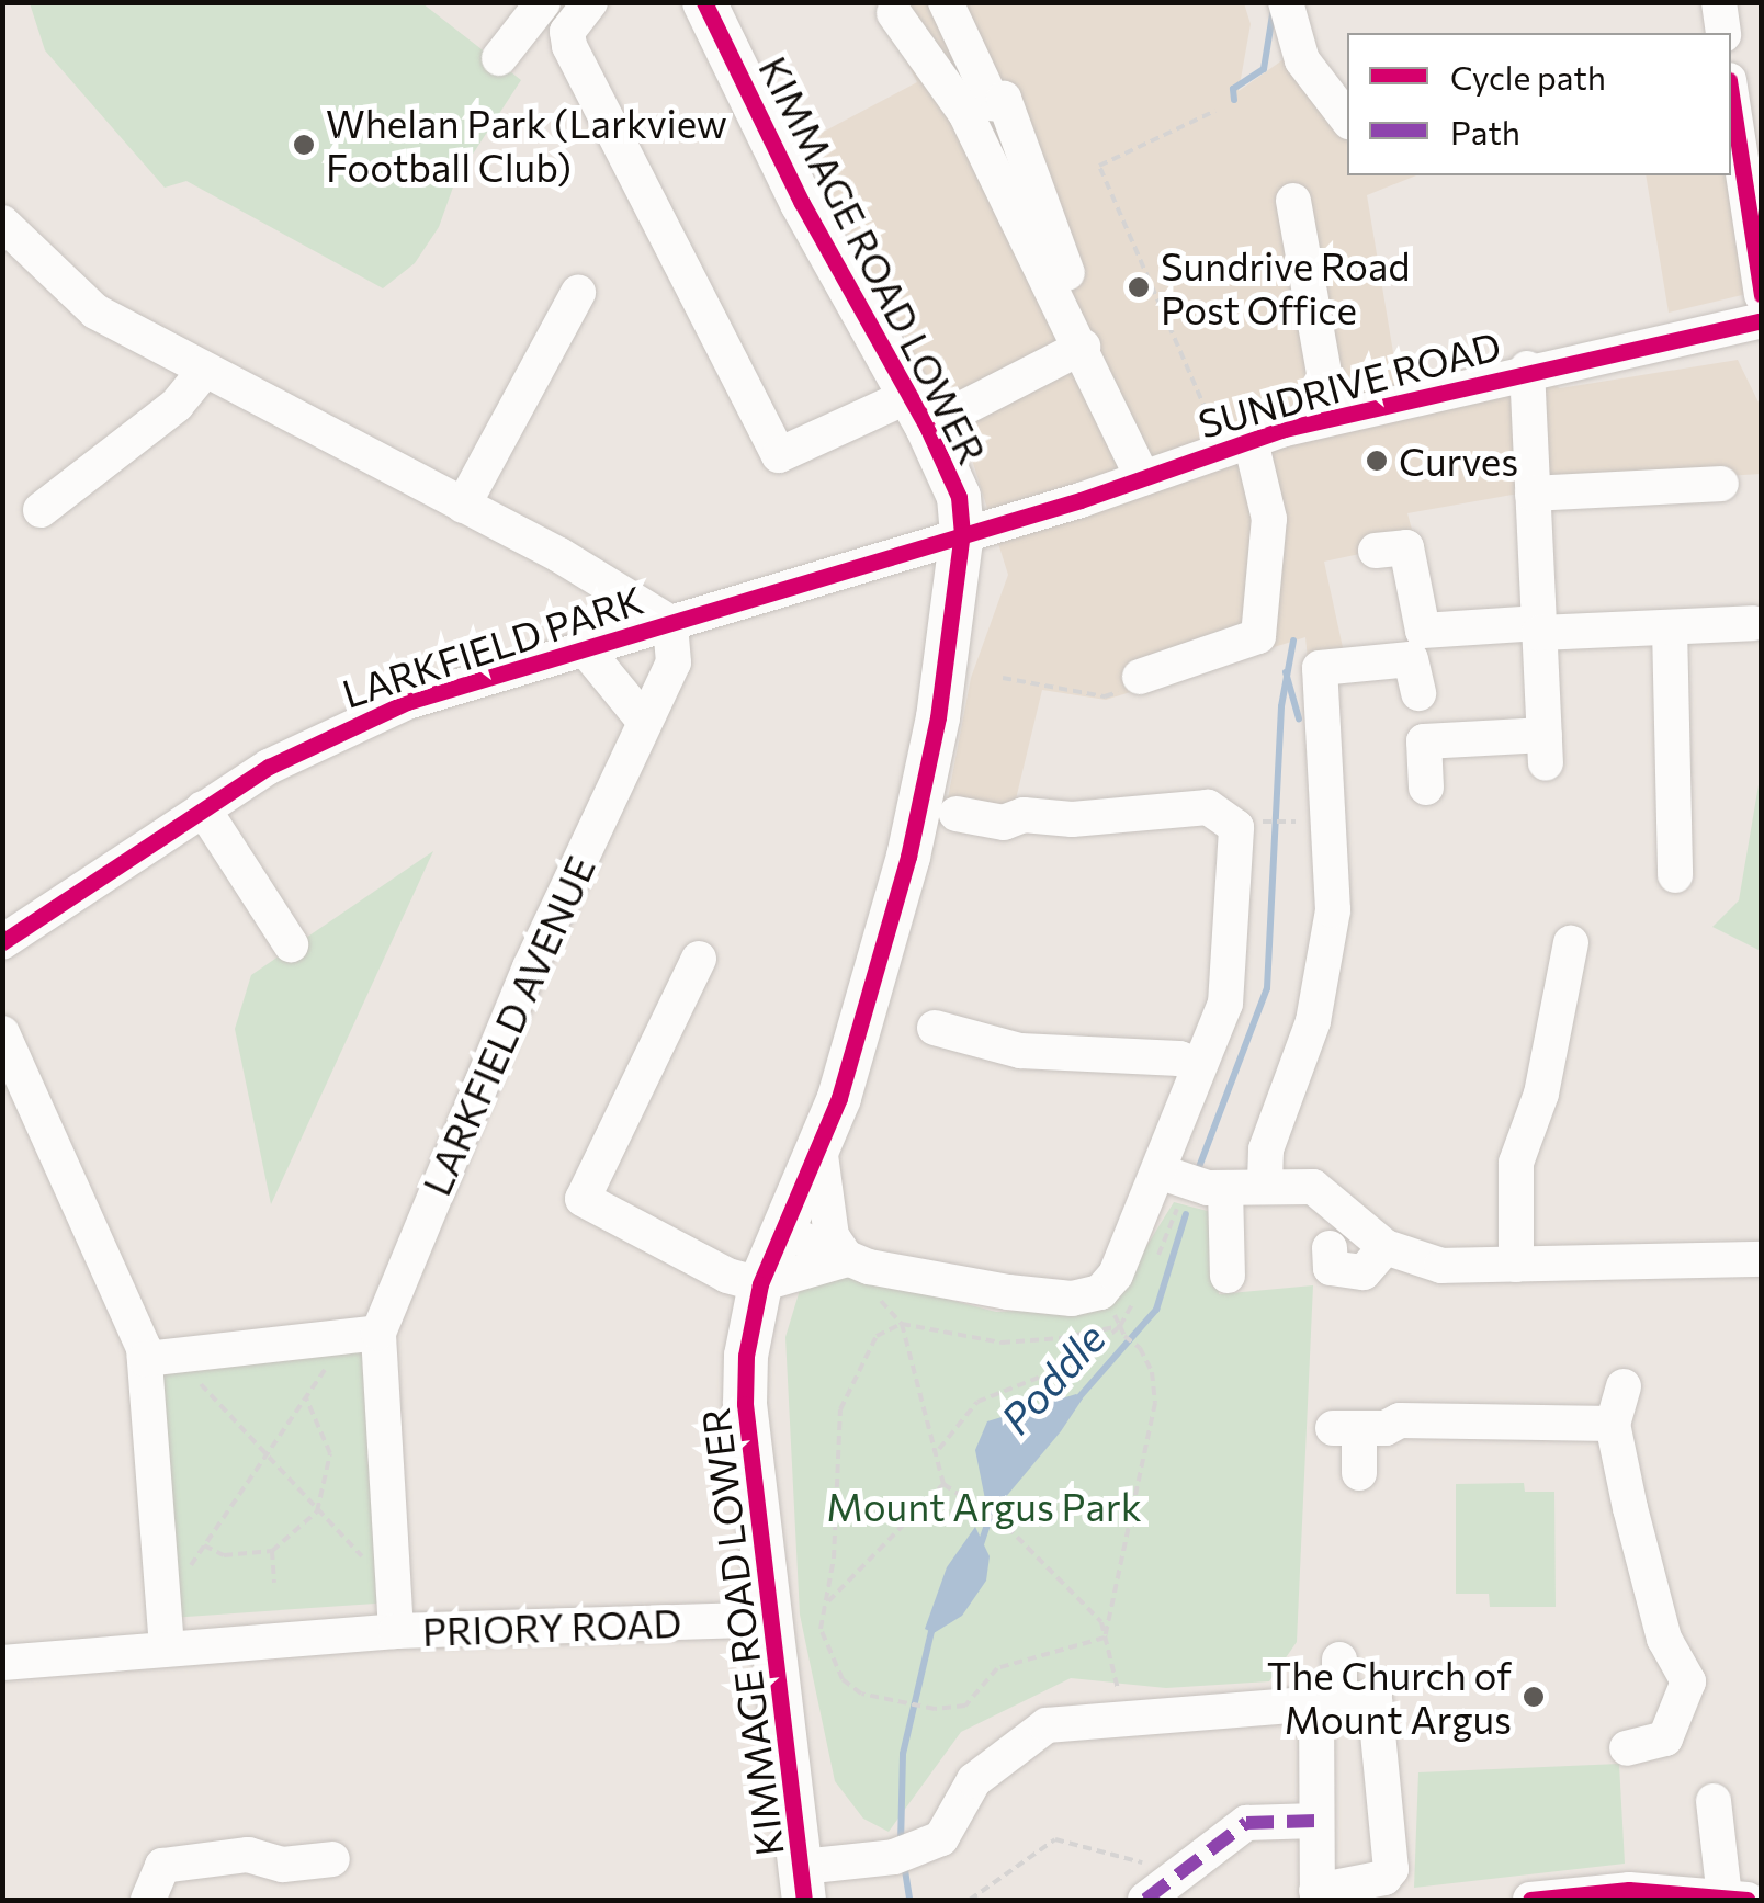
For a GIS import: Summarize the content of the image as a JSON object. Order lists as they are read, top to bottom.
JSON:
{
  "streets": {
    "main road": ["KIMMAGE ROAD LOWER"],
    "street": [
      "SUNDRIVE ROAD",
      "LARKFIELD PARK",
      "LARKFIELD AVENUE",
      "PRIORY ROAD"
    ]
  },
  "crossings": [
    ["KIMMAGE ROAD LOWER", "SUNDRIVE ROAD"],
    ["KIMMAGE ROAD LOWER", "PRIORY ROAD"],
    ["LARKFIELD PARK", "LARKFIELD AVENUE"],
    ["LARKFIELD AVENUE", "PRIORY ROAD"]
  ],
  "water": ["Poddle"],
  "parks": ["Mount Argus Park"],
  "places": [
    "Whelan Park (Larkview Football Club)",
    "Sundrive Road Post Office",
    "Curves",
    "The Church of Mount Argus"
  ],
  "legend": ["Cycle path", "Path"]
}
